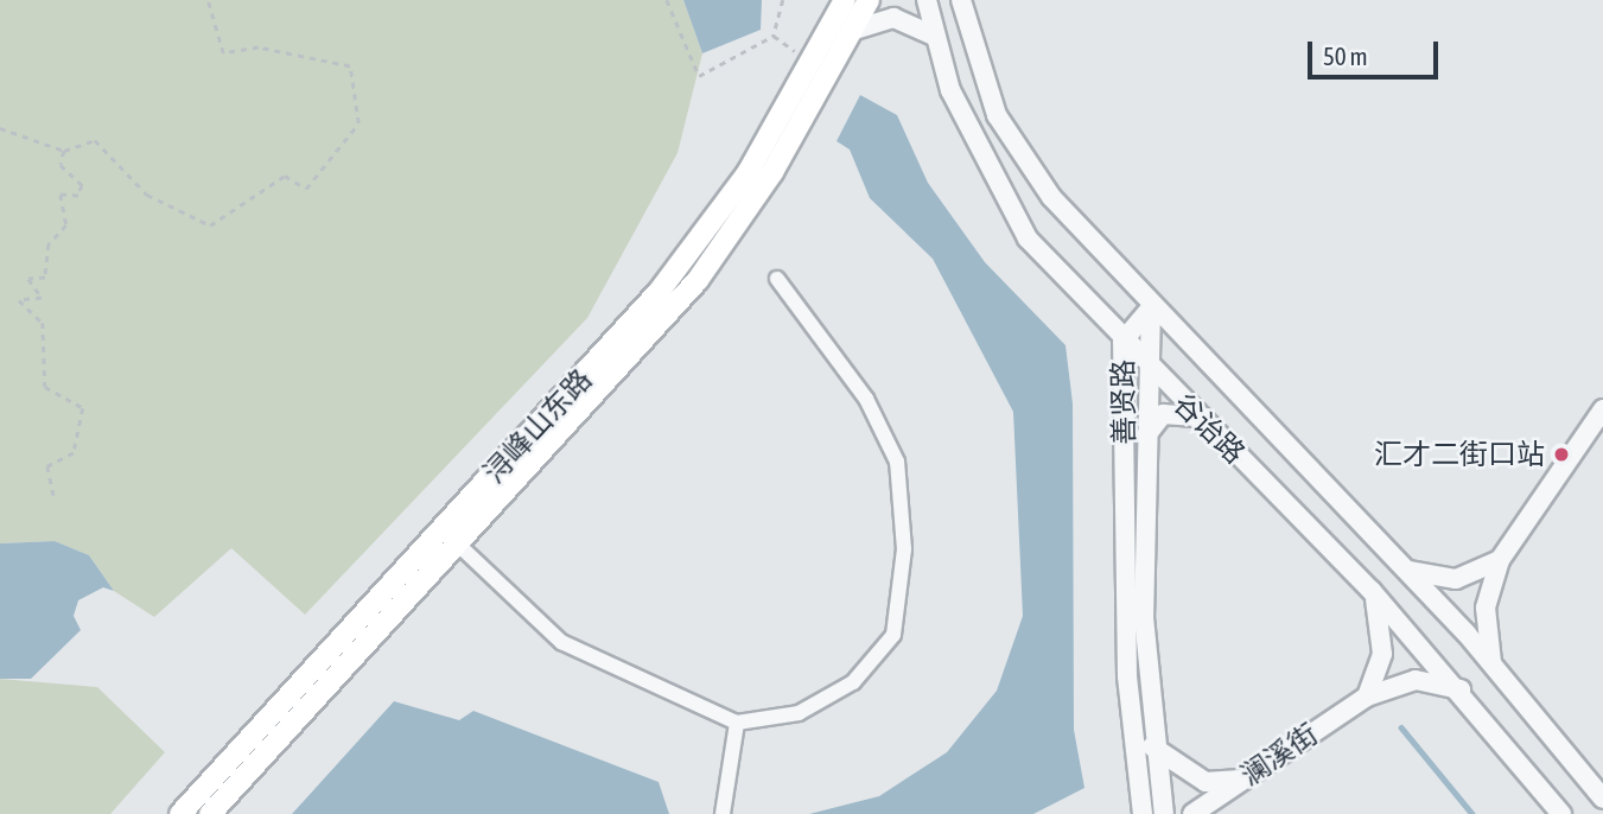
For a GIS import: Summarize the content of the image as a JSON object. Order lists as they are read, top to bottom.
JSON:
{
  "streets": {
    "main road": ["浔峰山东路"],
    "street": ["善贤路", "谷诒路", "澜溪街"]
  },
  "crossings": [
    ["善贤路", "谷诒路"],
    ["谷诒路", "澜溪街"]
  ],
  "places": ["汇才二街口站"],
  "scale_bar": "50 m"
}
